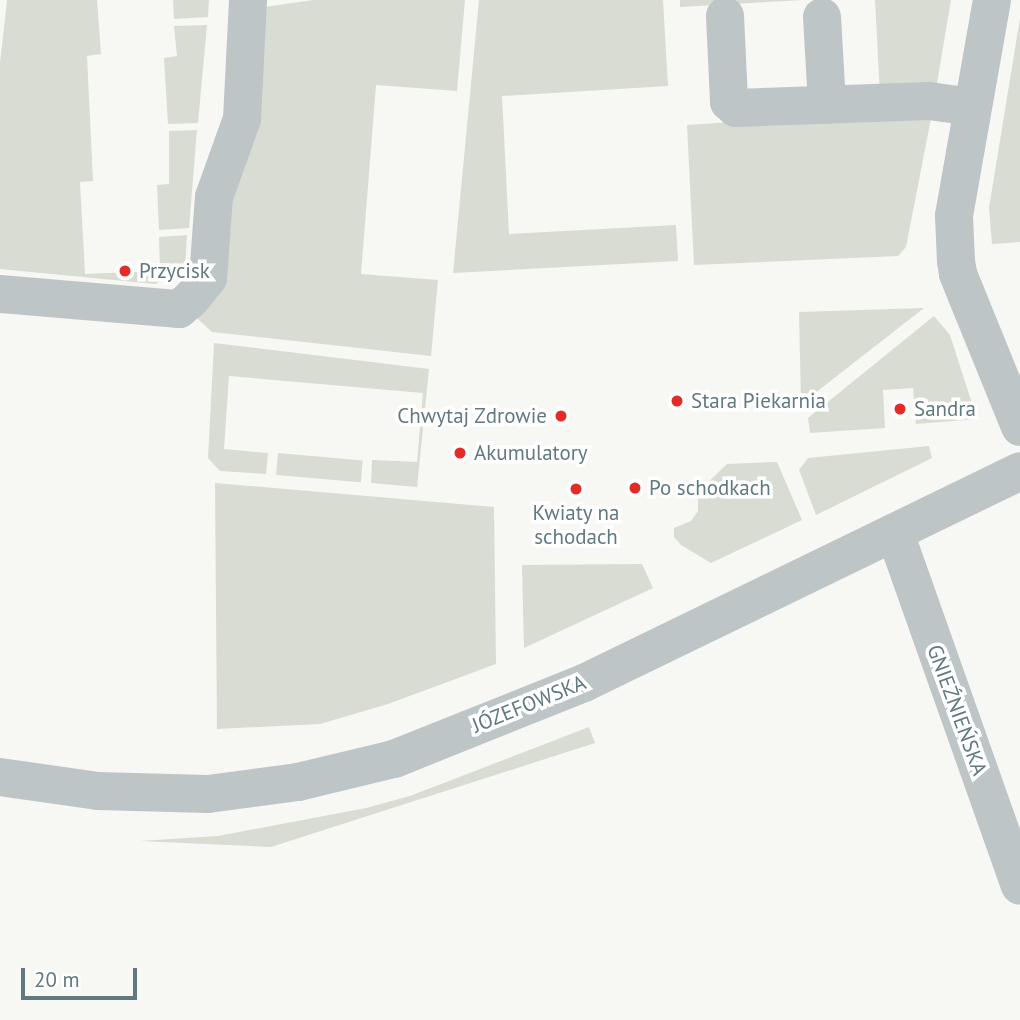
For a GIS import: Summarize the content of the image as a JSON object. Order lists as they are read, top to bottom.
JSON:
{
  "streets": {
    "street": ["JÓZEFOWSKA", "GNIEŹNIEŃSKA"]
  },
  "crossings": [
    ["JÓZEFOWSKA", "GNIEŹNIEŃSKA"]
  ],
  "places": [
    "Przycisk",
    "Stara Piekarnia",
    "Sandra",
    "Chwytaj Zdrowie",
    "Akumulatory",
    "Po schodkach",
    "Kwiaty na schodach"
  ],
  "scale_bar": "20 m"
}
